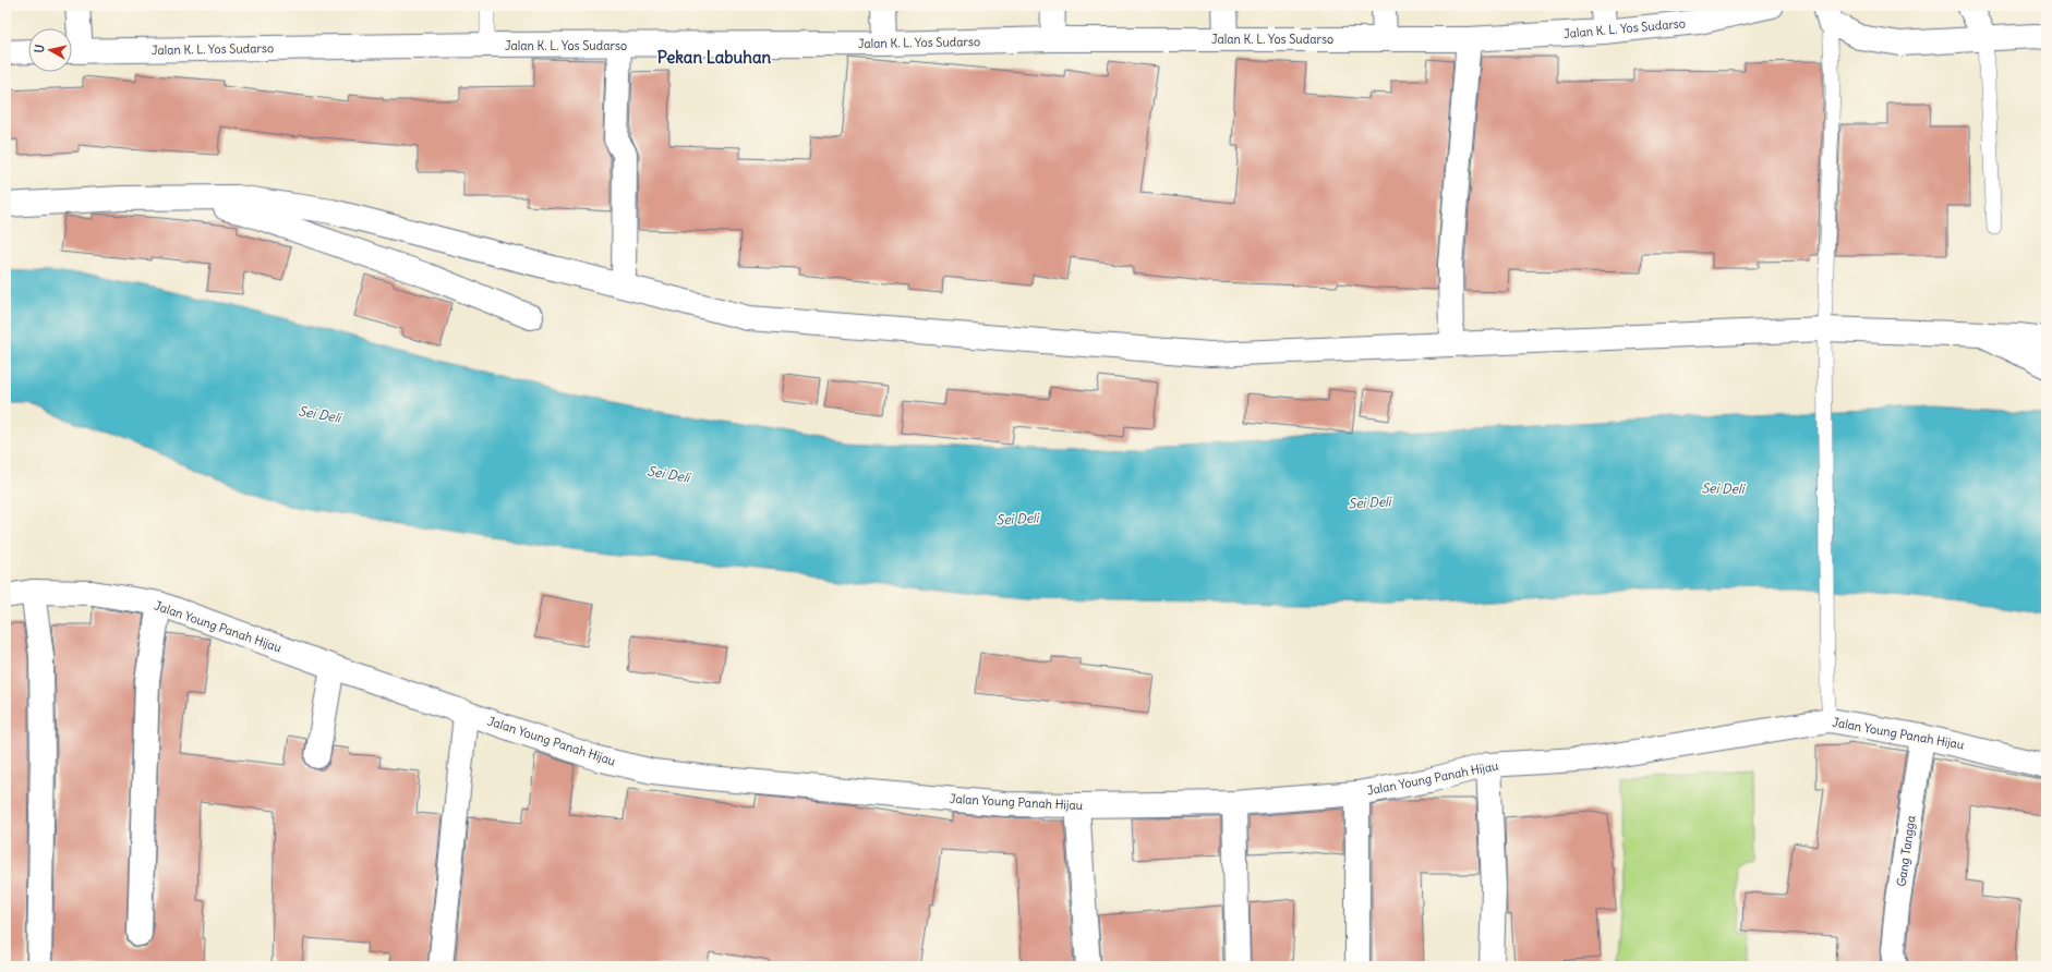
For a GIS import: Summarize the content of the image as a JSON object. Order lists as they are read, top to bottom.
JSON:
{
  "streets": {
    "main road": ["Jalan K. L. Yos Sudarso", "Jalan Young Panah Hijau", "Gang Tangga"]
  },
  "crossings": [
    ["Jalan Young Panah Hijau", "Gang Tangga"]
  ],
  "districts": ["Pekan Labuhan"],
  "water": ["Sei Deli"],
  "north": "left"
}
